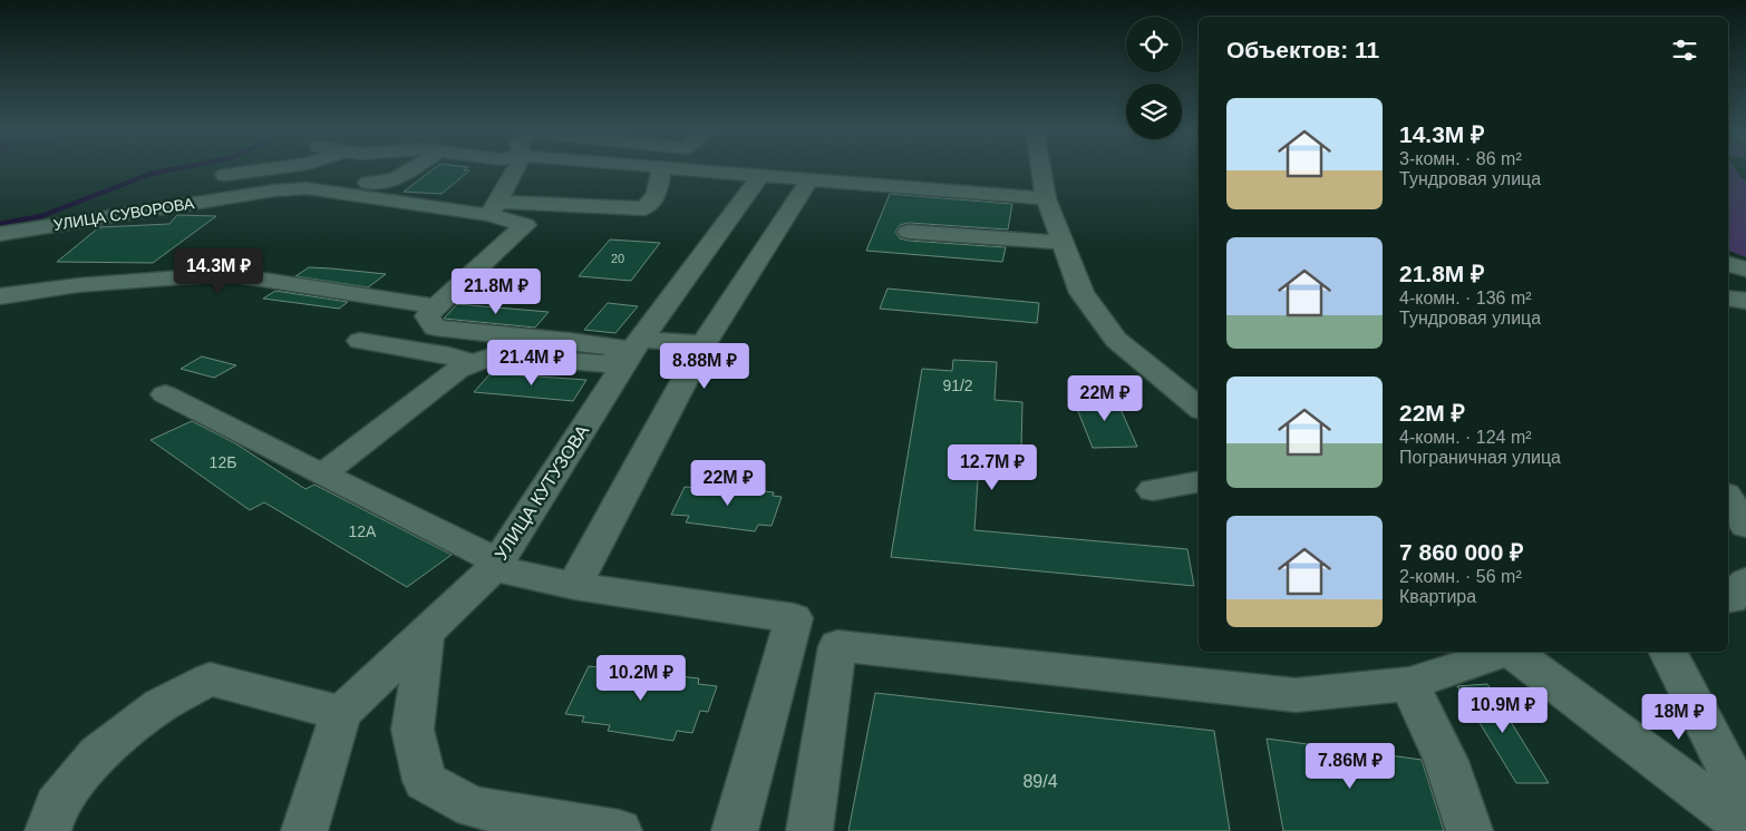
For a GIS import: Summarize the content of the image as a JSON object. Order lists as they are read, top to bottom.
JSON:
{
  "streets": {
    "street": ["УЛИЦА СУВОРОВА", "УЛИЦА КУТУЗОВА"]
  },
  "house_numbers": [
    "20",
    "91/2",
    "12Б",
    "12А",
    "89/4"
  ],
  "page": {
    "heading": "Объектов: 11",
    "list": [
      {
        "name": "14.3M ₽",
        "note": "3-комн. · 86 m² · Тундровая улица"
      },
      {
        "name": "21.8M ₽",
        "note": "4-комн. · 136 m² · Тундровая улица"
      },
      {
        "name": "22M ₽",
        "note": "4-комн. · 124 m² · Пограничная улица"
      },
      {
        "name": "7 860 000 ₽",
        "note": "2-комн. · 56 m² · Квартира"
      }
    ],
    "price": [
      "14.3M ₽",
      "21.8M ₽",
      "21.4M ₽",
      "8.88M ₽",
      "22M ₽",
      "12.7M ₽",
      "22M ₽",
      "10.2M ₽",
      "10.9M ₽",
      "18M ₽",
      "7.86M ₽"
    ]
  }
}
